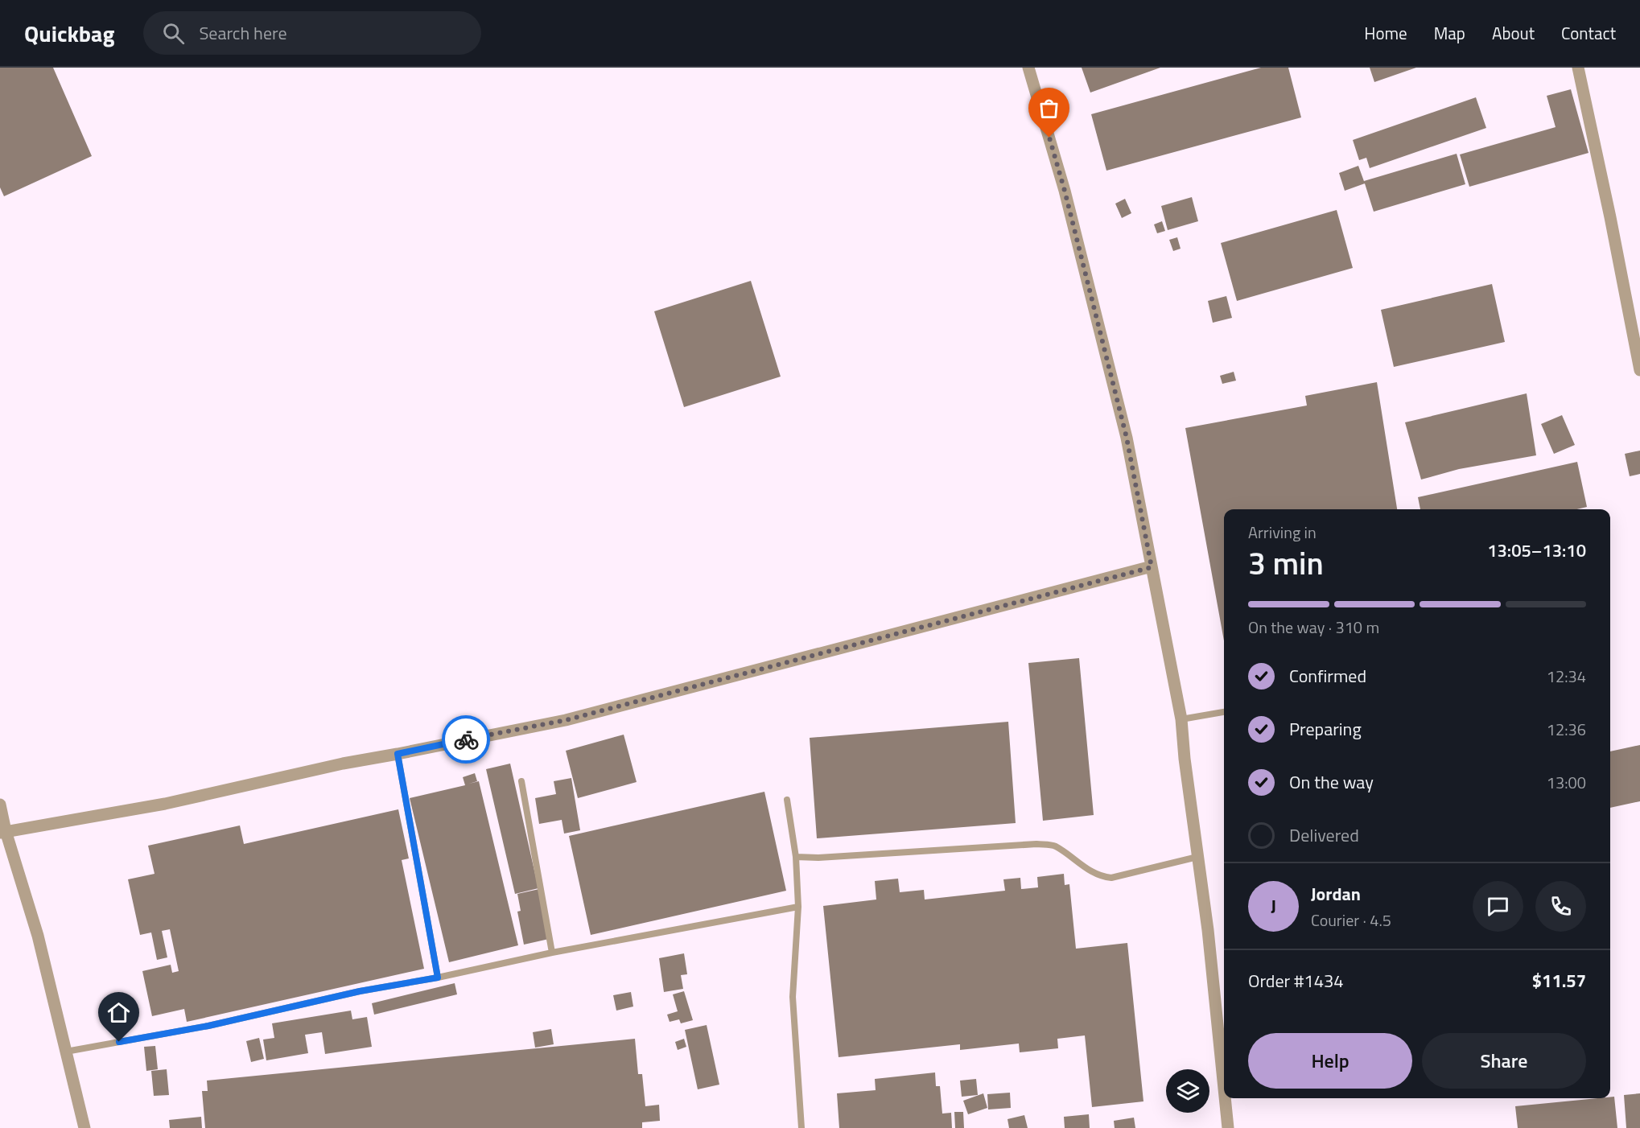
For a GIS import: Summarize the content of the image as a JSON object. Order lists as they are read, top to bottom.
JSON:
{
  "page": {
    "header": "Quickbag",
    "search": "Search here",
    "nav": [
      "Home",
      "Map",
      "About",
      "Contact"
    ],
    "heading": ["3 min", "Arriving in", "13:05–13:10"],
    "panel": [
      "Jordan",
      "Courier · 4.5",
      "Order #1434",
      "$11.57"
    ],
    "bar": "On the way · 310 m",
    "list": [
      ["Confirmed", "12:34"],
      ["Preparing", "12:36"],
      ["On the way", "13:00"],
      "Delivered"
    ],
    "round": "J",
    "buttons": ["Help", "Share"]
  }
}
